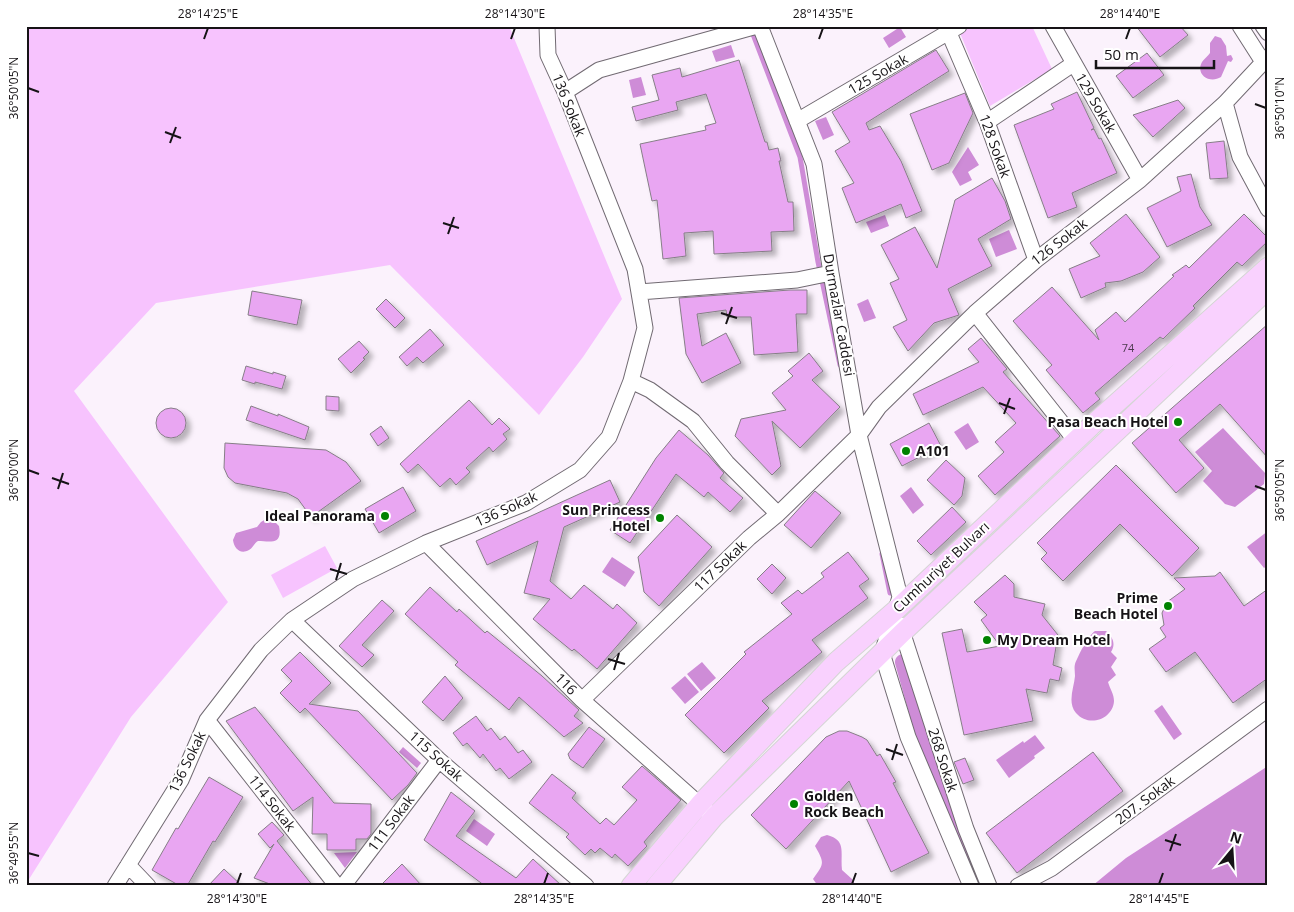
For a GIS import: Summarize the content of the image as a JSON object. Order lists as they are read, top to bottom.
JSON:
{
  "streets": {
    "main road": ["Cumhuriyet Bulvarı"],
    "street": [
      "125 Sokak",
      "129 Sokak",
      "136 Sokak",
      "128 Sokak",
      "126 Sokak",
      "Durmazlar Caddesi",
      "117 Sokak",
      "116",
      "115 Sokak",
      "268 Sokak",
      "207. Sokak",
      "114 Sokak",
      "111 Sokak"
    ]
  },
  "crossings": [
    ["125 Sokak", "128 Sokak"],
    ["125 Sokak", "Durmazlar Caddesi"],
    ["129 Sokak", "126 Sokak"],
    ["136 Sokak", "116"],
    ["136 Sokak", "115 Sokak"],
    ["136 Sokak", "114 Sokak"],
    ["128 Sokak", "126 Sokak"],
    ["126 Sokak", "Durmazlar Caddesi"],
    ["126 Sokak", "117 Sokak"],
    ["Durmazlar Caddesi", "117 Sokak"],
    ["Durmazlar Caddesi", "Cumhuriyet Bulvarı"],
    ["Durmazlar Caddesi", "268 Sokak"],
    ["117 Sokak", "116"],
    ["Cumhuriyet Bulvarı", "116"],
    ["Cumhuriyet Bulvarı", "268 Sokak"],
    ["115 Sokak", "111 Sokak"]
  ],
  "places": [
    "Pasa Beach Hotel",
    "A101",
    "Ideal Panorama",
    "Sun Princess Hotel",
    "Prime Beach Hotel",
    "My Dream Hotel",
    "Golden Rock Beach"
  ],
  "house_numbers": ["74"],
  "scale_bar": "50 m",
  "north": "top",
  "coordinates": [
    "28°14'25\"E",
    "28°14'30\"E",
    "28°14'35\"E",
    "28°14'40\"E",
    "36°50'05\"N",
    "36°50'10\"N",
    "36°50'00\"N",
    "36°49'55\"N",
    "28°14'45\"E"
  ]
}
